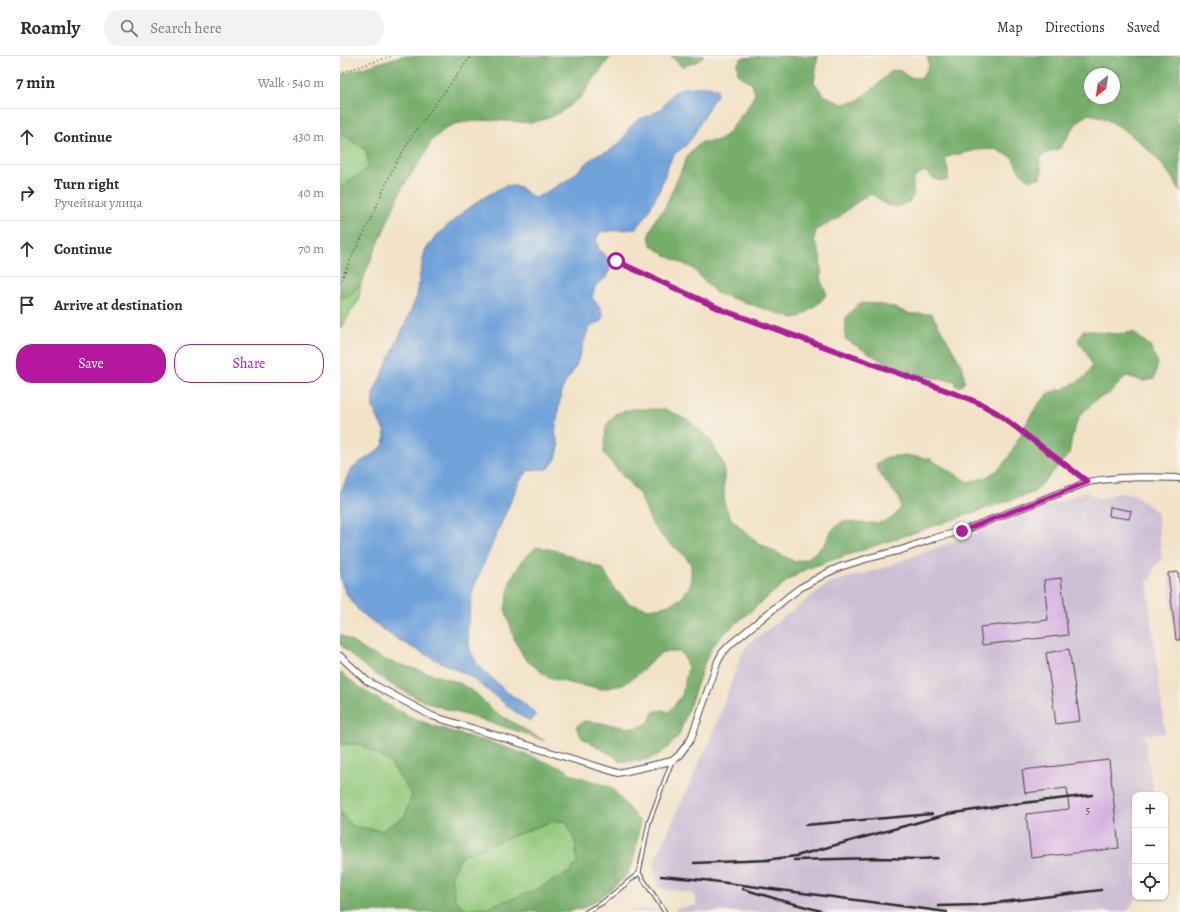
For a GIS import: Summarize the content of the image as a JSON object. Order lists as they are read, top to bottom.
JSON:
{
  "house_numbers": ["5"],
  "north": "bottom left",
  "page": {
    "header": "Roamly",
    "search": "Search here",
    "nav": ["Map", "Directions", "Saved"],
    "heading": ["7 min", "Walk · 540 m"],
    "list": [
      ["Continue", "430 m"],
      ["Turn right", "Ручейная улица", "40 m"],
      ["Continue", "70 m"],
      "Arrive at destination"
    ],
    "buttons": ["Save", "Share"],
    "map_buttons": ["+", "−"]
  }
}
